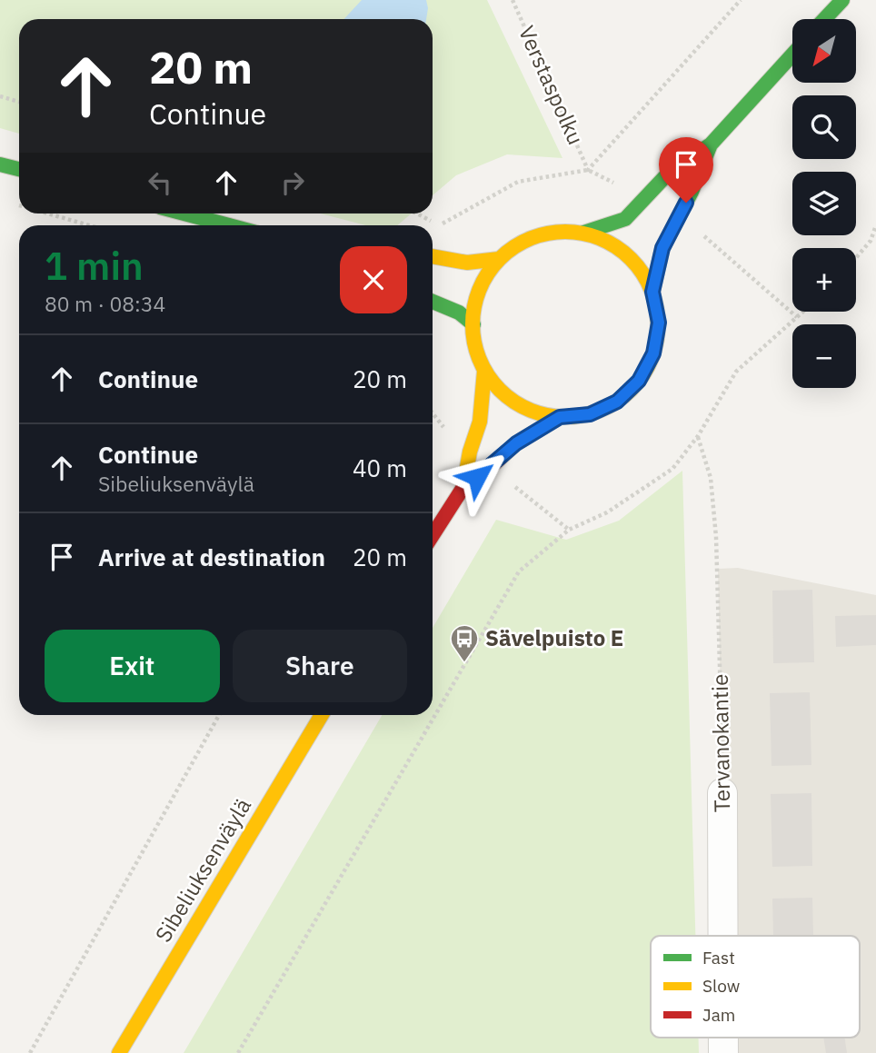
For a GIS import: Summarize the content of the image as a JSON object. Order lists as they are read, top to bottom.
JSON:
{
  "streets": {
    "main road": ["Sibeliuksenväylä"],
    "street": ["Tervanokantie"],
    "path": ["Verstaspolku"]
  },
  "places": {
    "bus stop": ["Sävelpuisto E"]
  },
  "legend": ["Fast", "Slow", "Jam"],
  "north": "bottom left",
  "page": {
    "map_buttons": ["+", "−"],
    "turn": ["20 m", "Continue"],
    "heading": ["1 min", "80 m · 08:34"],
    "list": [
      {
        "name": "Continue",
        "value": "20 m"
      },
      {
        "name": "Continue",
        "note": "Sibeliuksenväylä",
        "value": "40 m"
      },
      {
        "name": "Arrive at destination",
        "value": "20 m"
      }
    ],
    "buttons": ["Exit", "Share"]
  }
}
